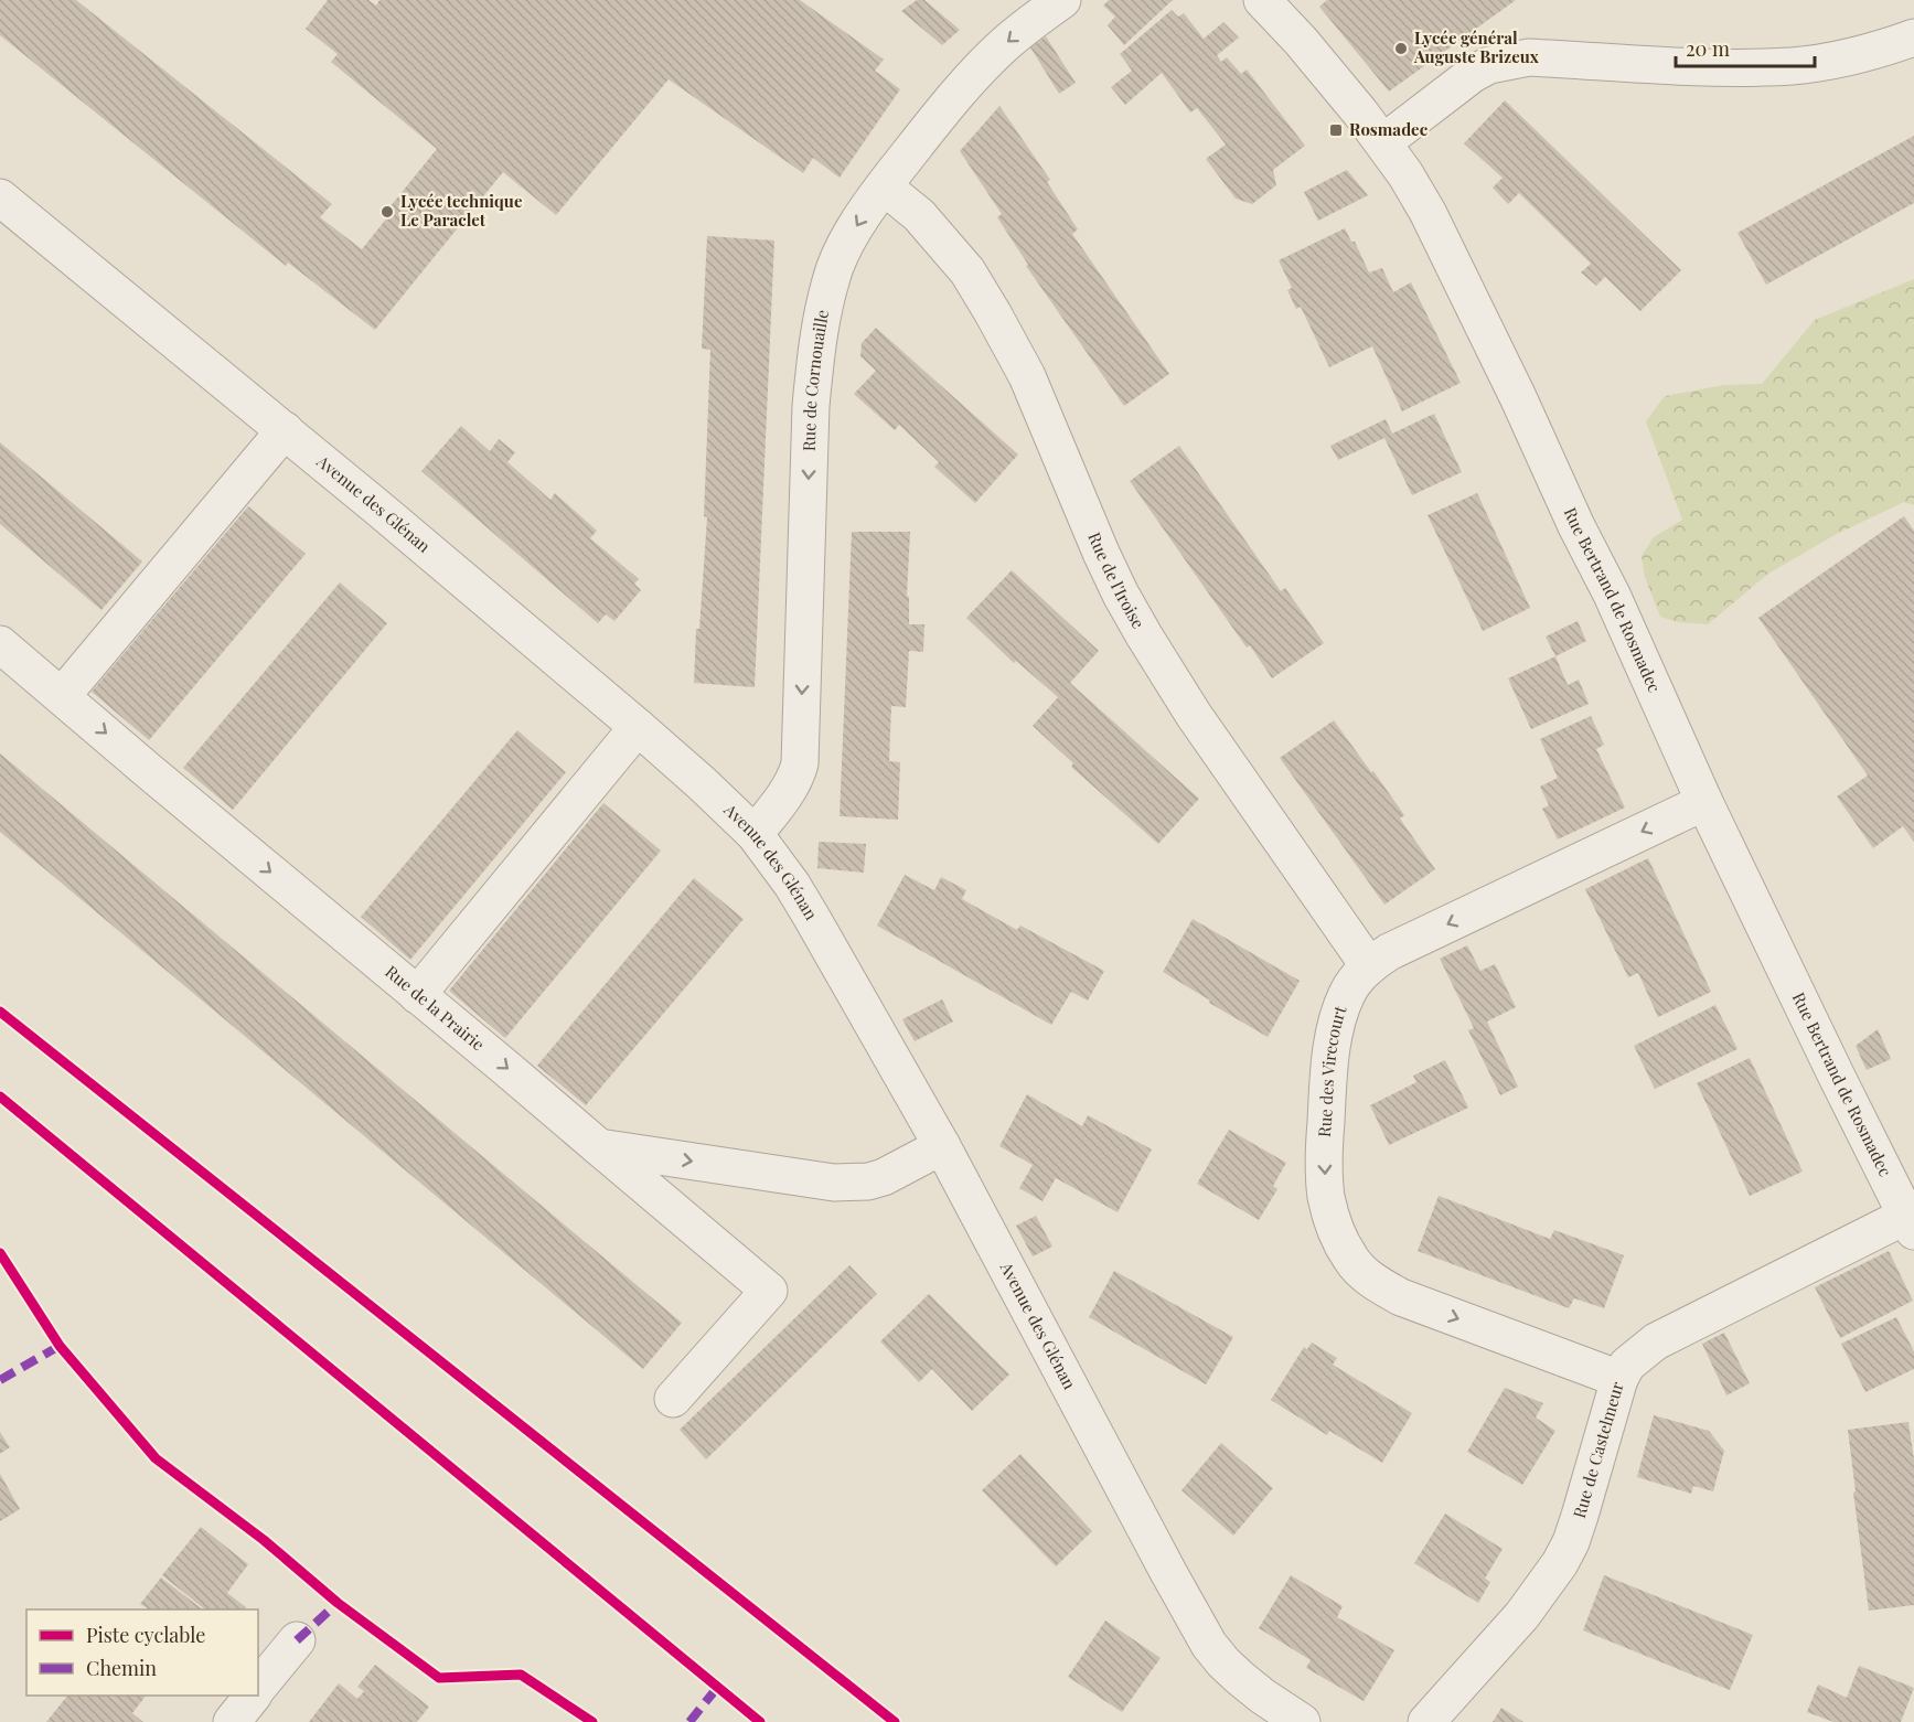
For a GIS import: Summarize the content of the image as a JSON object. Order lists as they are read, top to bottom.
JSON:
{
  "streets": {
    "street": [
      "Rue de Cornouaille",
      "Avenue des Glénan",
      "Rue de l'Iroise",
      "Rue Bertrand de Rosmadec",
      "Rue de la Prairie",
      "Rue des Virecourt",
      "Rue de Castelmeur"
    ]
  },
  "crossings": [
    ["Rue de Cornouaille", "Avenue des Glénan"],
    ["Rue de Cornouaille", "Rue de l'Iroise"],
    ["Rue de l'Iroise", "Rue des Virecourt"],
    ["Rue Bertrand de Rosmadec", "Rue des Virecourt"],
    ["Rue Bertrand de Rosmadec", "Rue de Castelmeur"],
    ["Rue des Virecourt", "Rue de Castelmeur"]
  ],
  "one_way": ["Rue de Cornouaille", "Rue de la Prairie"],
  "places": {
    "other": ["Lycée général Auguste Brizeux", "Lycée technique Le Paraclet"],
    "transit": ["Rosmadec"]
  },
  "legend": ["Piste cyclable", "Chemin"],
  "scale_bar": "20 m"
}
